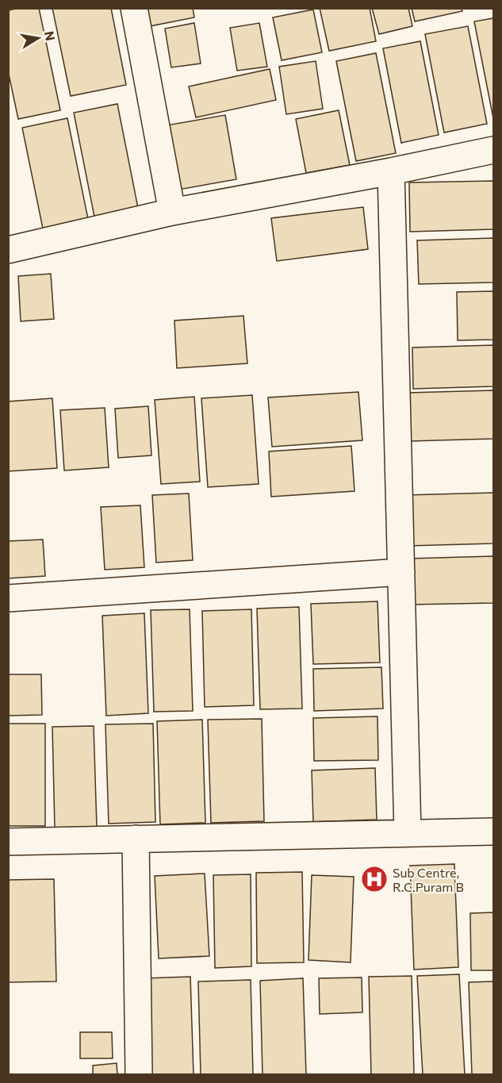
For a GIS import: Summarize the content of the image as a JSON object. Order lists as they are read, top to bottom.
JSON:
{
  "places": {
    "hospital": ["Sub Centre, R.C.Puram B"]
  },
  "north": "right"
}
